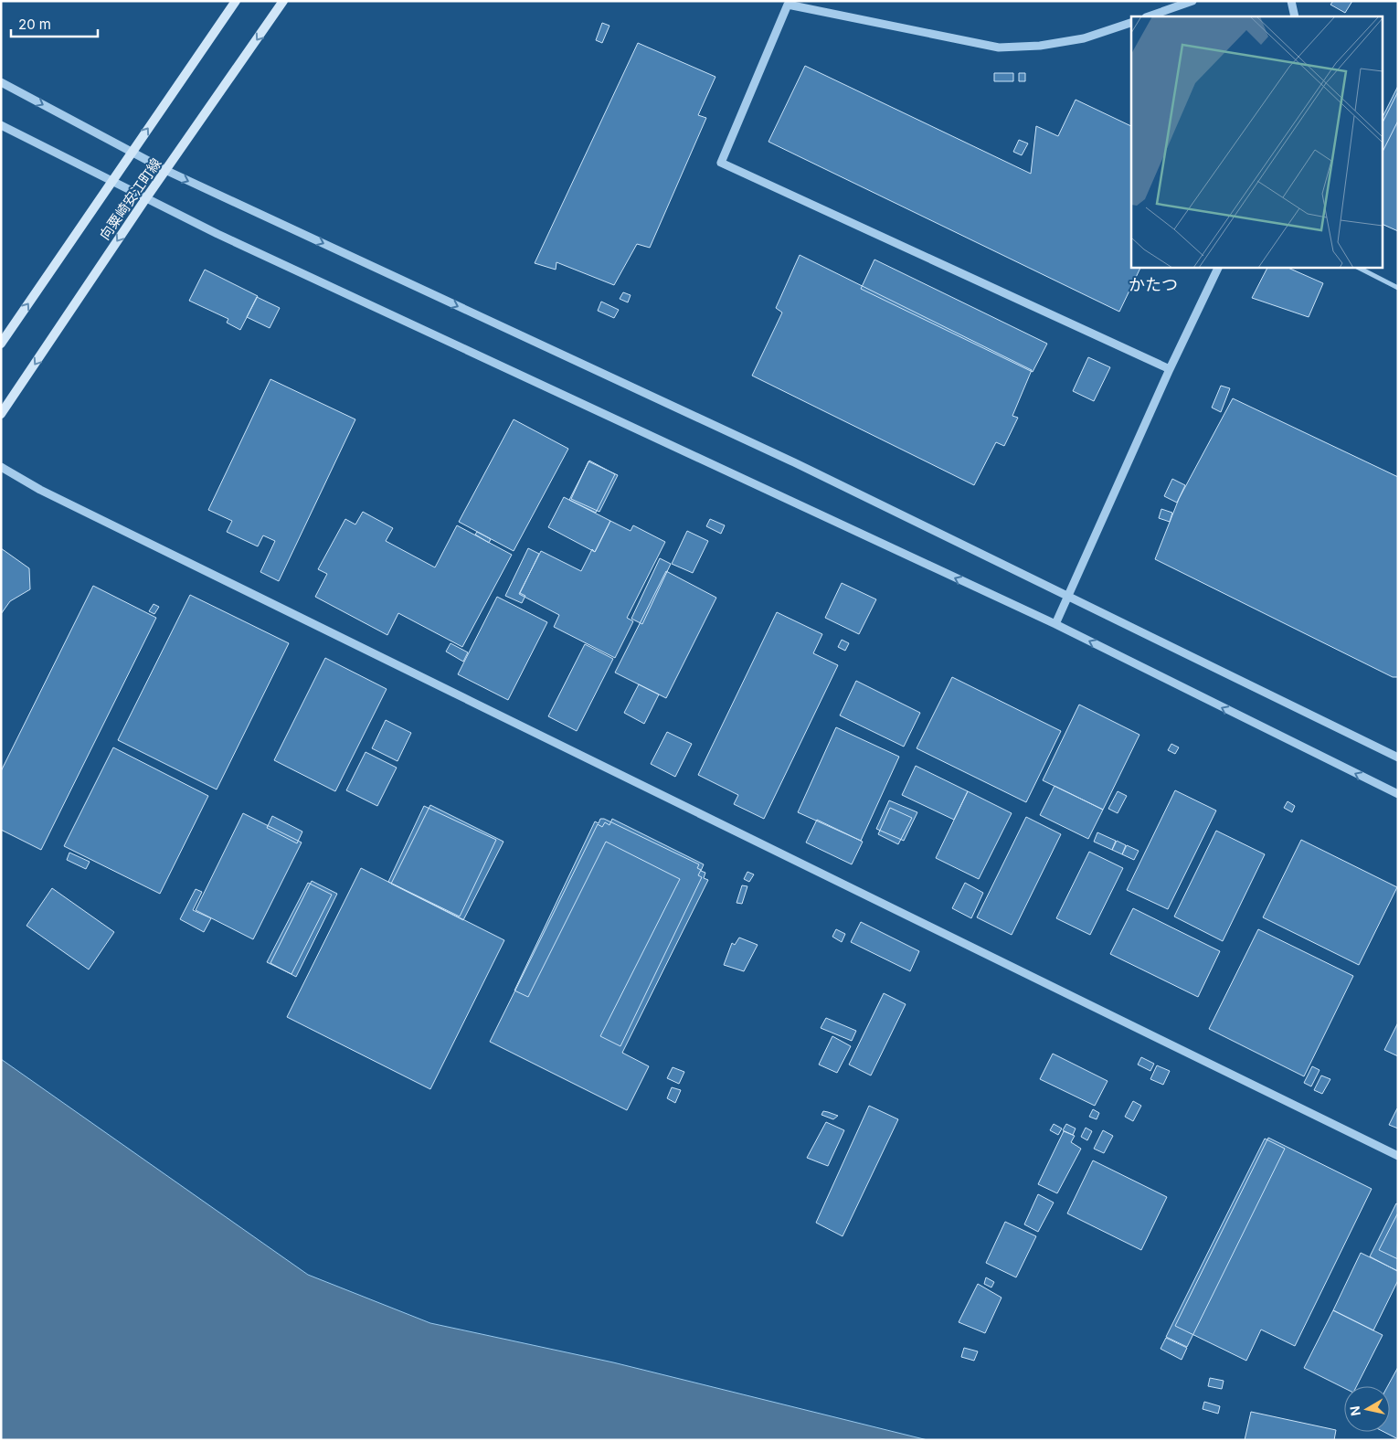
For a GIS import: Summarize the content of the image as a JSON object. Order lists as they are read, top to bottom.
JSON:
{
  "streets": {
    "main road": ["向粟崎安江町線"]
  },
  "districts": ["かたつ"],
  "scale_bar": "20 m",
  "north": "left"
}
